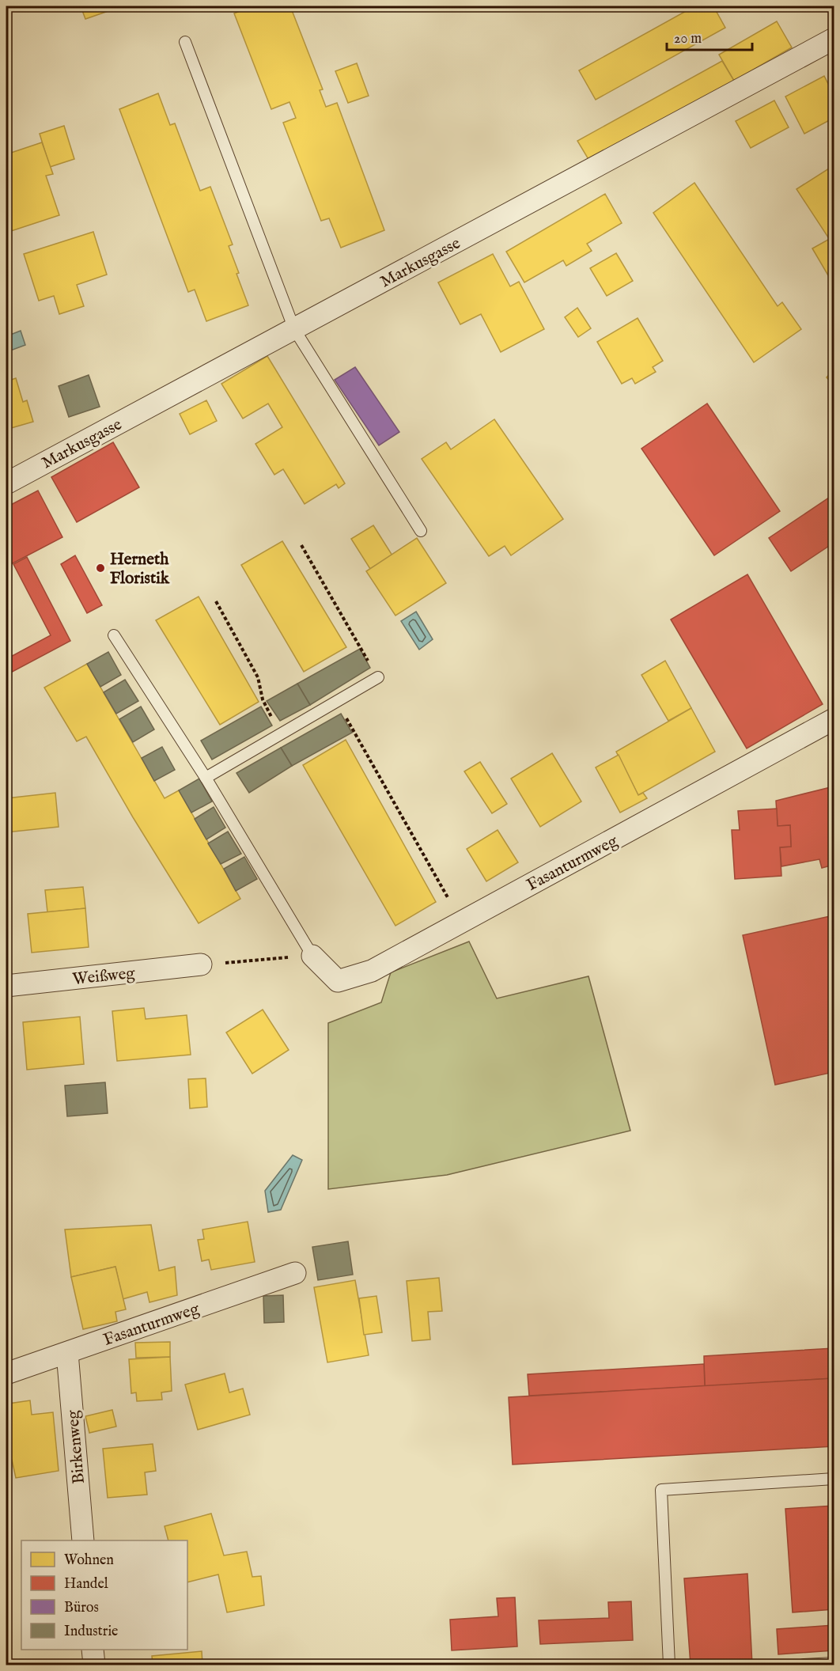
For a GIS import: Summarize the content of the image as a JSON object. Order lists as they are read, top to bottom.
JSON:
{
  "streets": {
    "street": [
      "Markusgasse",
      "Fasanturmweg",
      "Weißweg",
      "Birkenweg"
    ]
  },
  "crossings": [
    ["Fasanturmweg", "Birkenweg"]
  ],
  "places": ["Herneth Floristik"],
  "legend": [
    "Wohnen",
    "Handel",
    "Büros",
    "Industrie"
  ],
  "scale_bar": "20 m"
}
